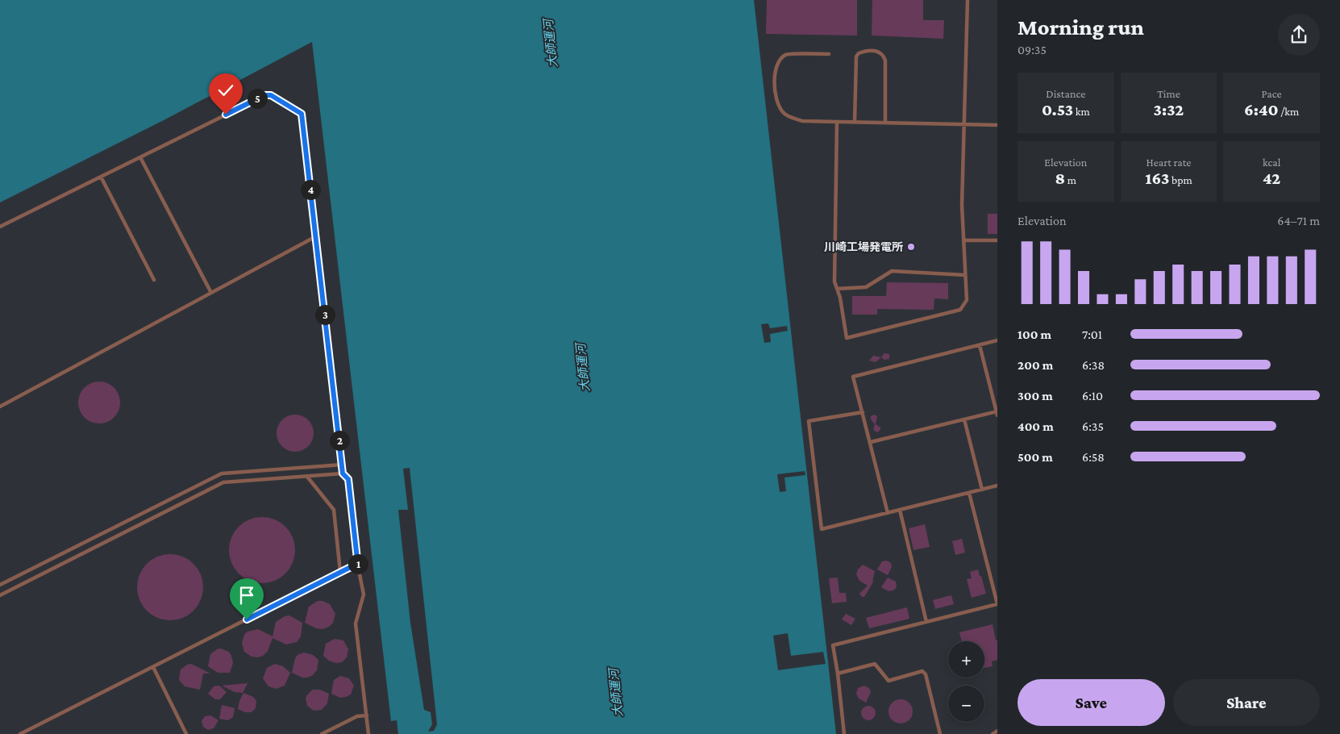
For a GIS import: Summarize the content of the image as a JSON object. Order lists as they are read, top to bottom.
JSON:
{
  "water": ["大師運河"],
  "places": ["川崎工場発電所"],
  "page": {
    "heading": ["Morning run", "09:35"],
    "stats": [
      ["Distance", "0.53 km"],
      ["Time", "3:32"],
      ["Pace", "6:40 /km"],
      ["Elevation", "8 m"],
      ["Heart rate", "163 bpm"],
      ["kcal", "42"]
    ],
    "pins": [
      "5",
      "4",
      "3",
      "2",
      "1"
    ],
    "chart": ["Elevation", "64–71 m"],
    "list": [
      {
        "name": "100 m",
        "note": "7:01"
      },
      {
        "name": "200 m",
        "note": "6:38"
      },
      {
        "name": "300 m",
        "note": "6:10"
      },
      {
        "name": "400 m",
        "note": "6:35"
      },
      {
        "name": "500 m",
        "note": "6:58"
      }
    ],
    "map_buttons": ["+", "−"],
    "buttons": ["Save", "Share"]
  }
}
